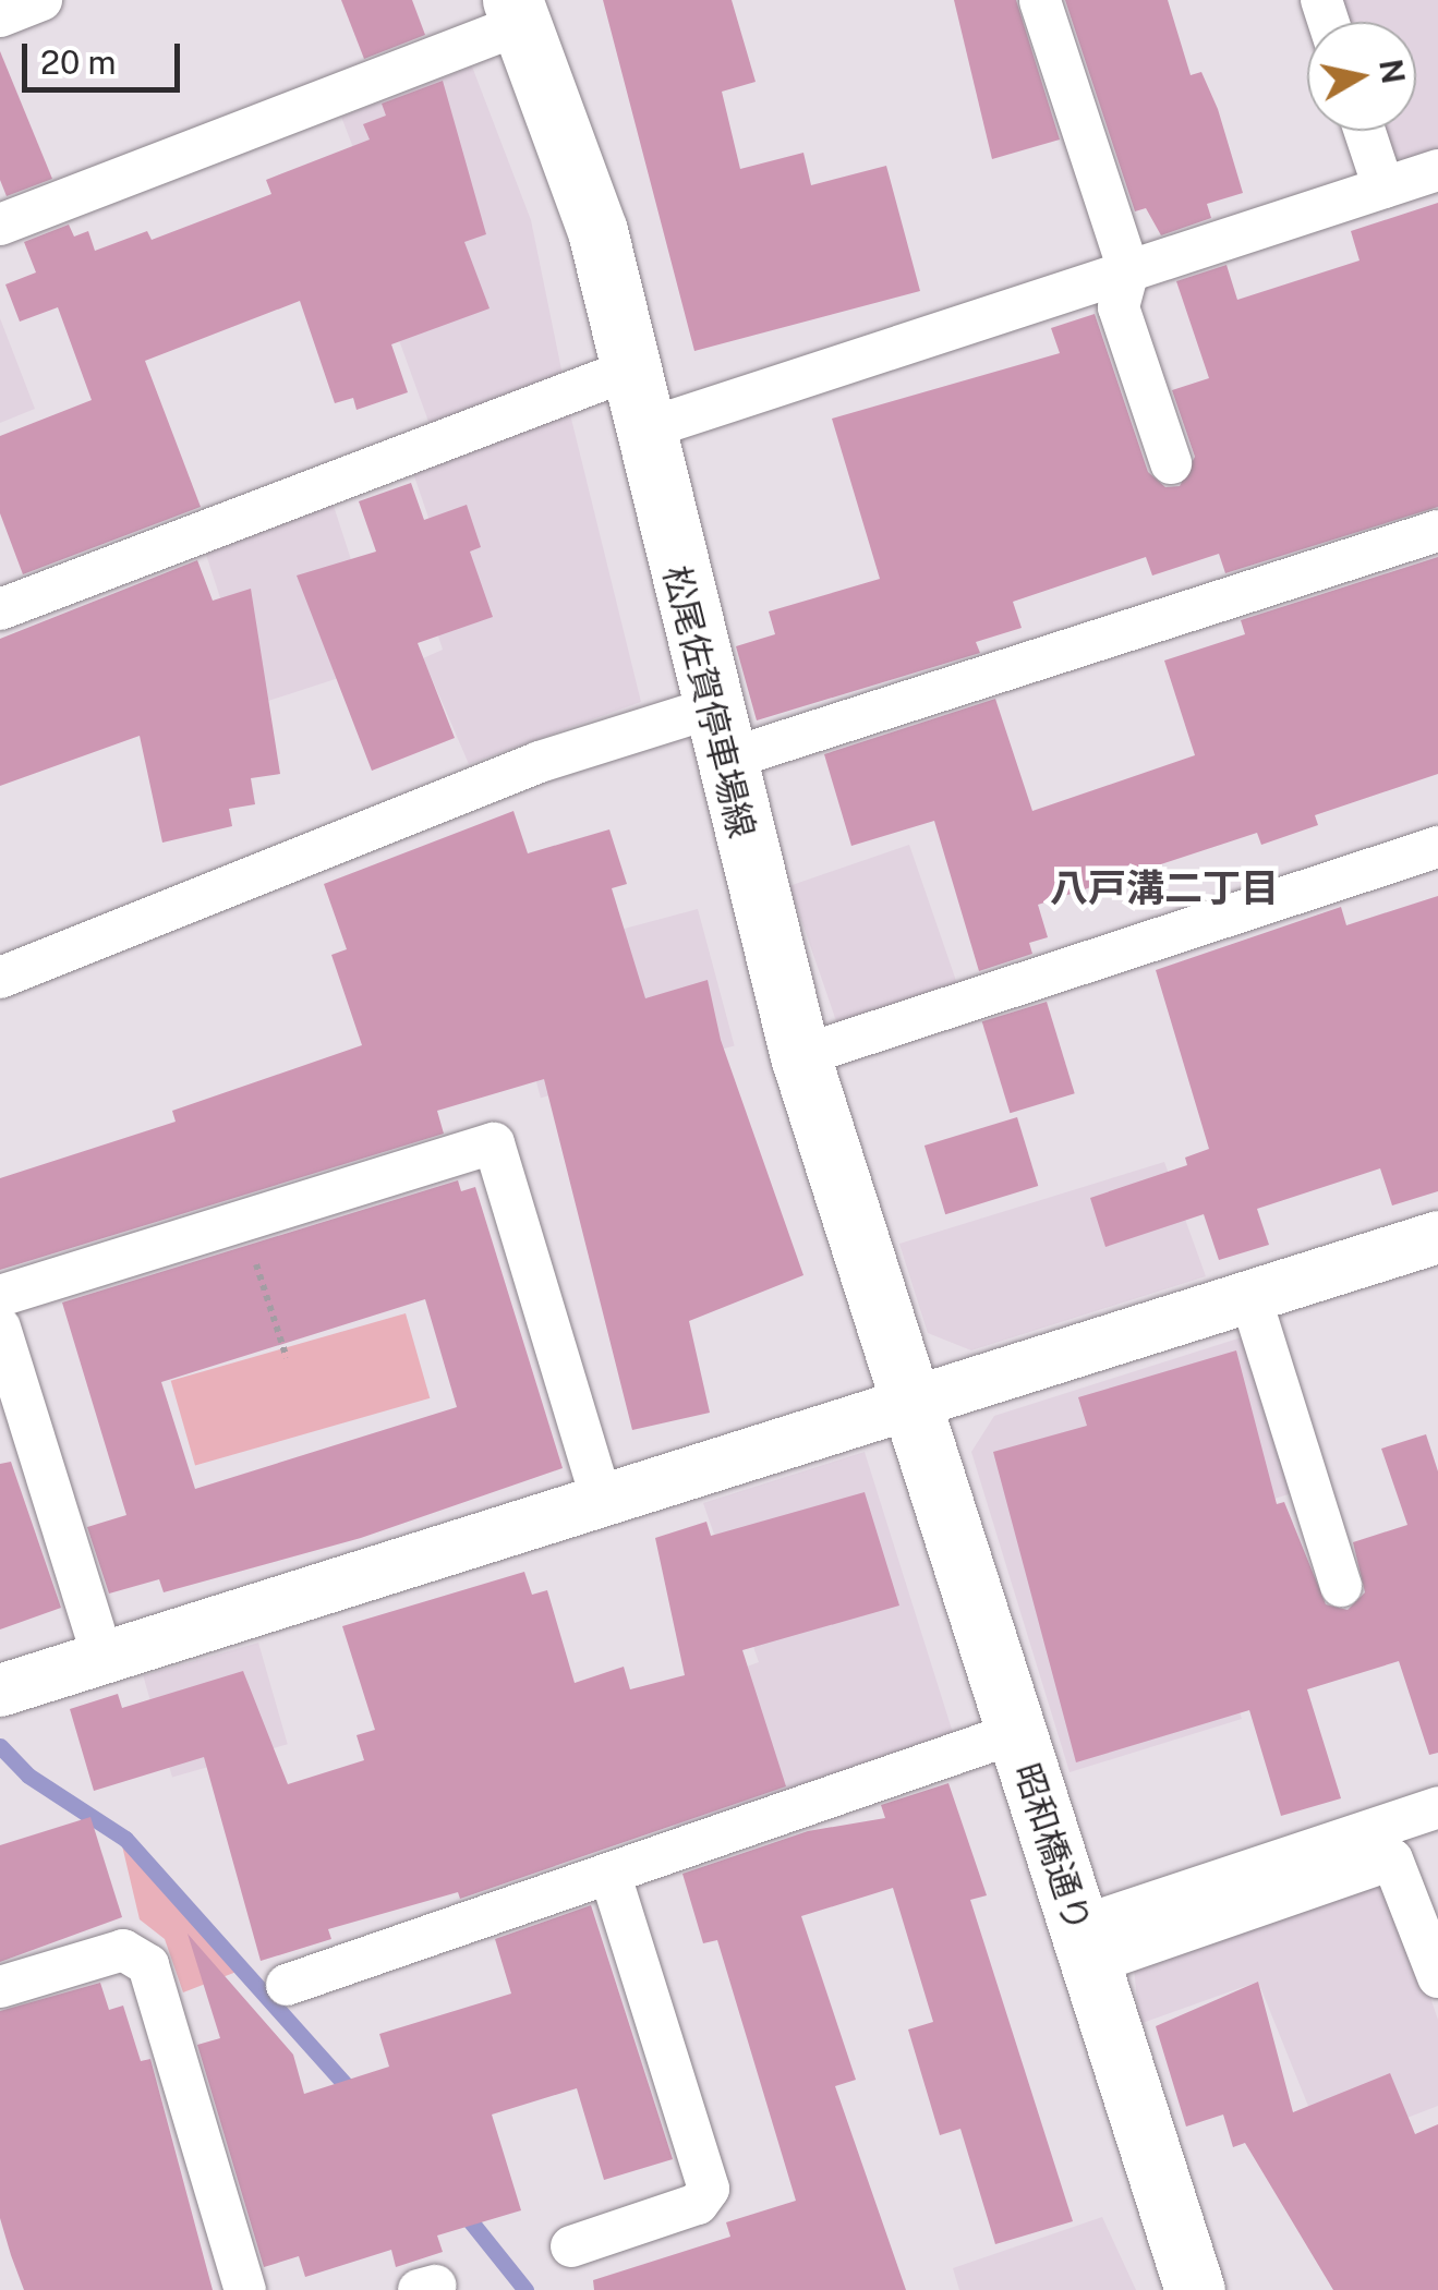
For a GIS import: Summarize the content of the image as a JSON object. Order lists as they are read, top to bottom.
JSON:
{
  "streets": {
    "main road": ["松尾佐賀停車場線", "昭和橋通り"]
  },
  "crossings": [
    ["松尾佐賀停車場線", "昭和橋通り"]
  ],
  "districts": ["八戸溝二丁目"],
  "scale_bar": "20 m",
  "north": "right"
}
